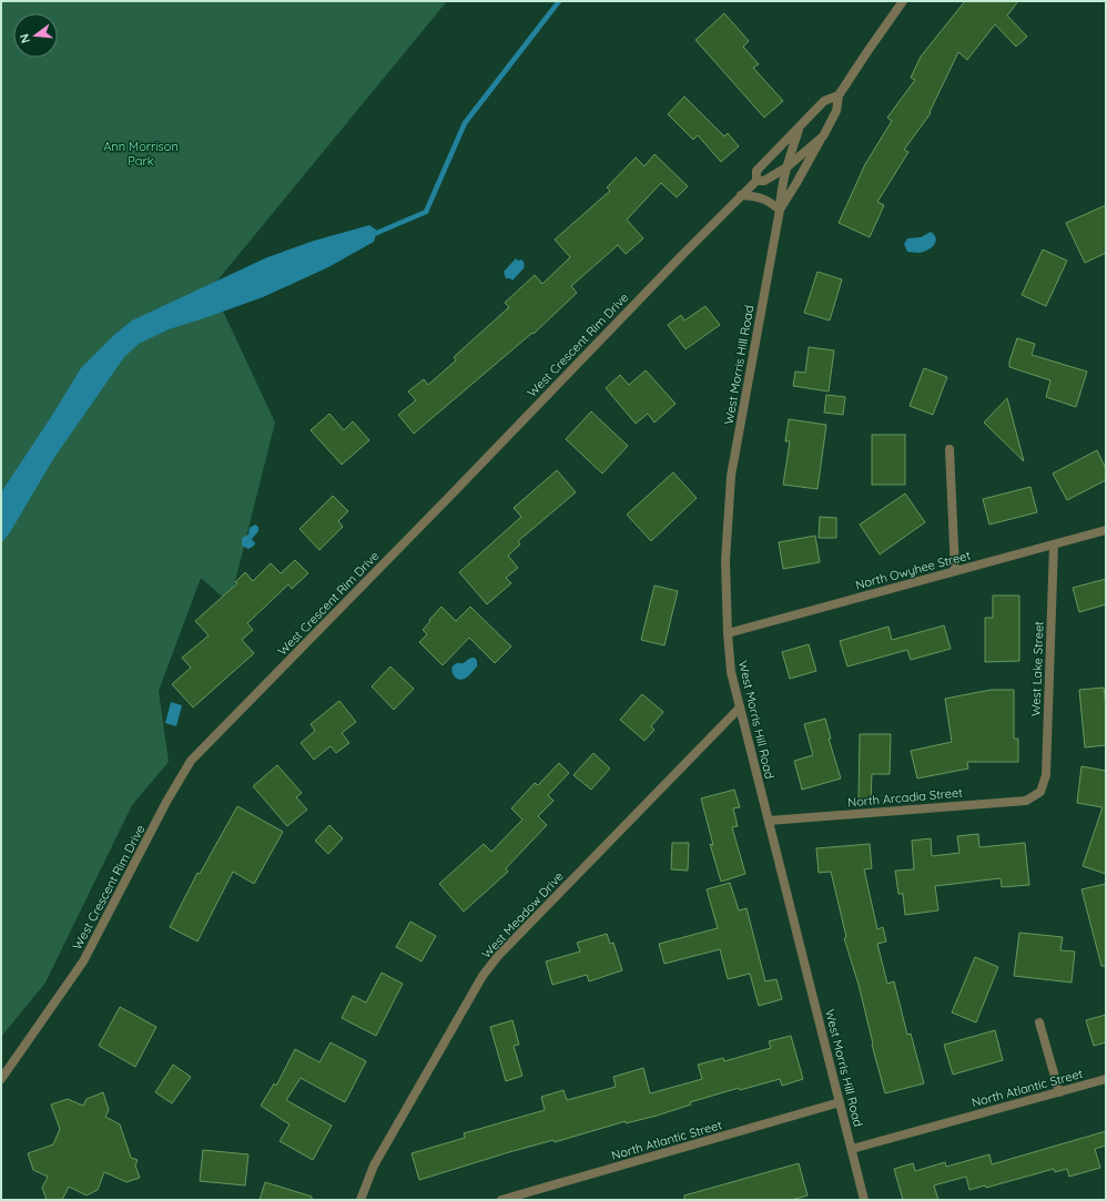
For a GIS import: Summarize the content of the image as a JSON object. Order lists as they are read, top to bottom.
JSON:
{
  "streets": {
    "street": [
      "West Crescent Rim Drive",
      "West Morris Hill Road",
      "North Owyhee Street",
      "West Lake Street",
      "North Arcadia Street",
      "West Meadow Drive",
      "North Atlantic Street"
    ]
  },
  "crossings": [
    ["West Crescent Rim Drive", "West Morris Hill Road"],
    ["West Morris Hill Road", "North Owyhee Street"],
    ["West Morris Hill Road", "North Arcadia Street"],
    ["West Morris Hill Road", "West Meadow Drive"],
    ["West Morris Hill Road", "North Atlantic Street"],
    ["North Owyhee Street", "West Lake Street"],
    ["West Lake Street", "North Arcadia Street"]
  ],
  "parks": ["Ann Morrison Park"],
  "north": "left"
}
